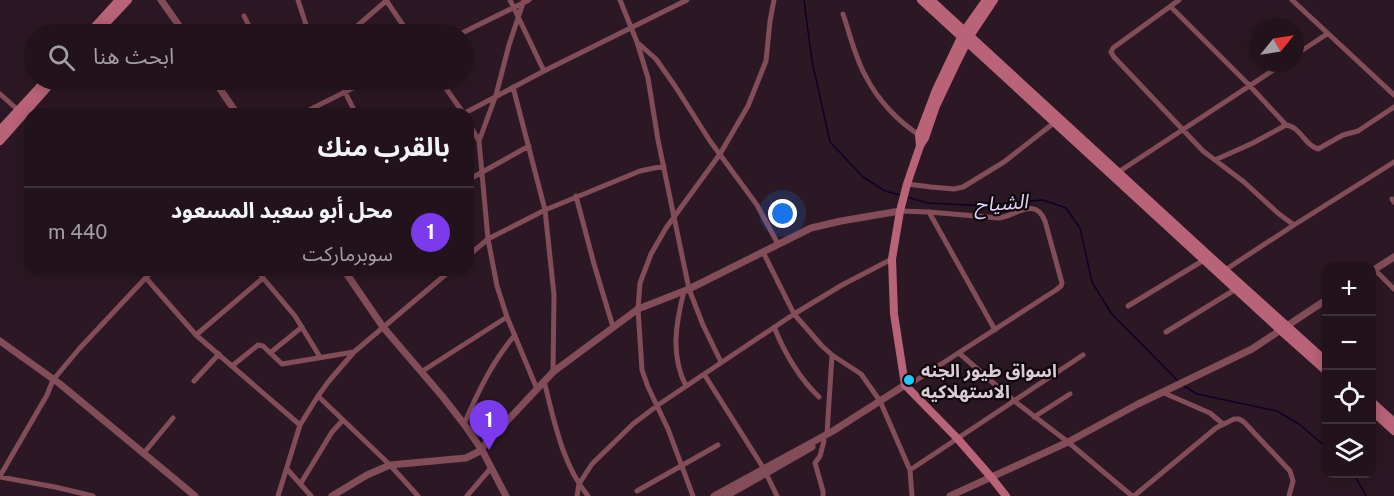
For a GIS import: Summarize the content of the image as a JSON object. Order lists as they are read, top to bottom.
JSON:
{
  "water": ["الشياح"],
  "places": ["اسواق طيور الجنه الاستهلاكيه"],
  "north": "top right",
  "page": {
    "search": "ابحث هنا",
    "heading": "بالقرب منك",
    "list": [
      {
        "mark": "1",
        "name": "محل أبو سعيد المسعود",
        "note": "سوبرماركت",
        "value": "440 m"
      }
    ],
    "map_buttons": ["+", "−"],
    "pins": "1"
  }
}
